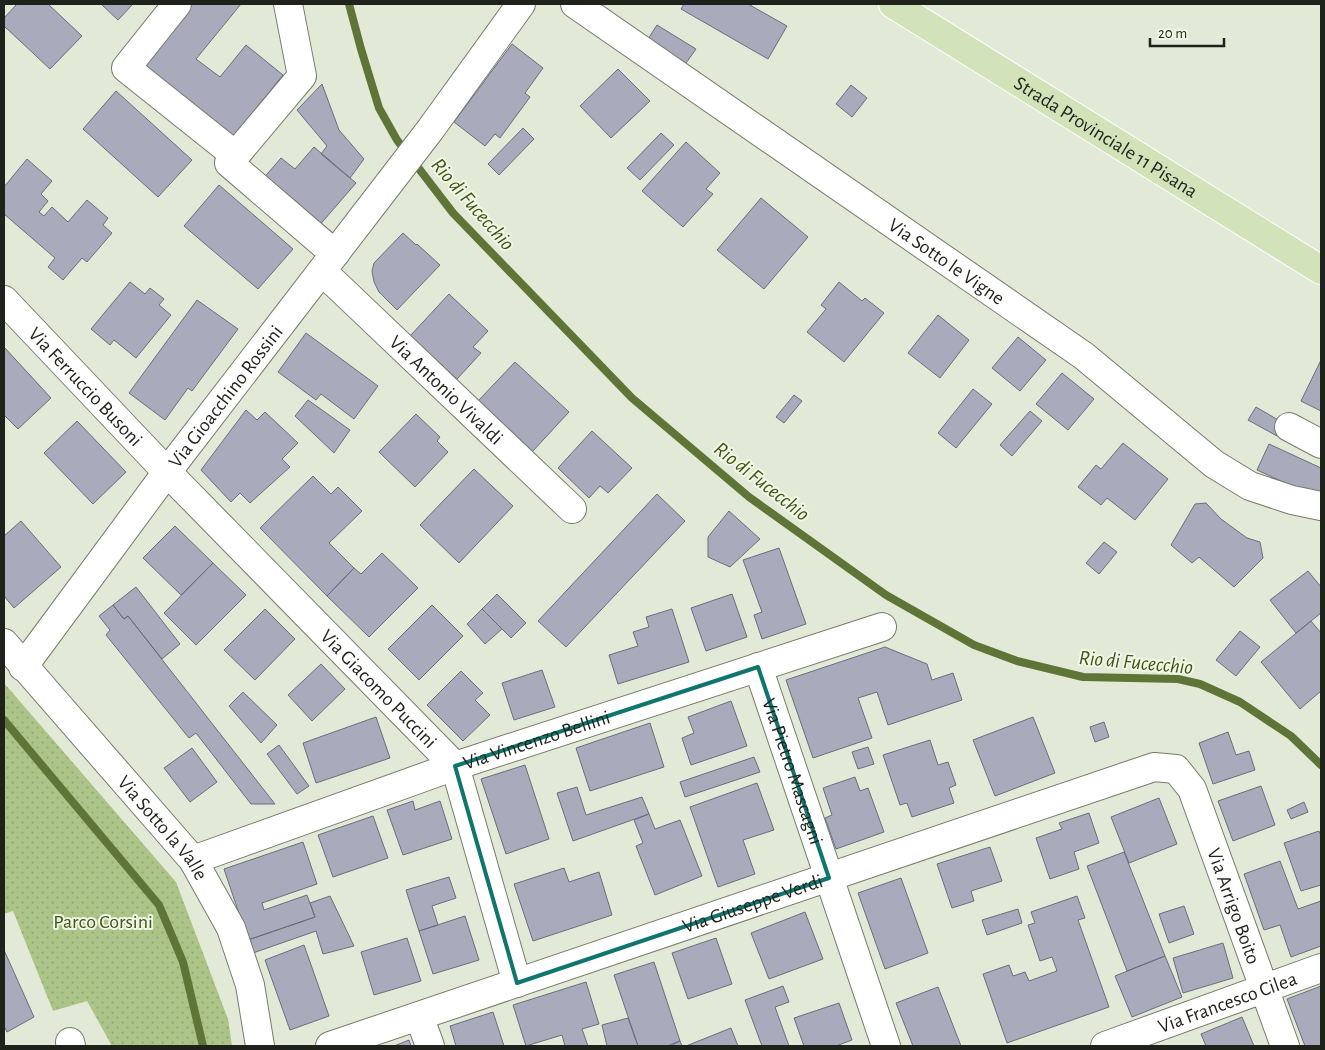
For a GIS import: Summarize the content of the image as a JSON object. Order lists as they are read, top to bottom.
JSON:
{
  "streets": {
    "main road": ["Strada Provinciale 11 Pisana"],
    "street": [
      "Via Sotto le Vigne",
      "Via Ferruccio Busoni",
      "Via Antonio Vivaldi",
      "Via Gioacchino Rossini",
      "Via Giacomo Puccini",
      "Via Vincenzo Bellini",
      "Via Pietro Mascagni",
      "Via Sotto la Valle",
      "Via Giuseppe Verdi",
      "Via Arrigo Boito",
      "Via Francesco Cilea"
    ]
  },
  "crossings": [
    ["Via Ferruccio Busoni", "Via Gioacchino Rossini"],
    ["Via Ferruccio Busoni", "Via Giacomo Puccini"],
    ["Via Antonio Vivaldi", "Via Gioacchino Rossini"],
    ["Via Gioacchino Rossini", "Via Giacomo Puccini"],
    ["Via Gioacchino Rossini", "Via Sotto la Valle"],
    ["Via Giacomo Puccini", "Via Vincenzo Bellini"],
    ["Via Giacomo Puccini", "Via Giuseppe Verdi"],
    ["Via Vincenzo Bellini", "Via Pietro Mascagni"],
    ["Via Vincenzo Bellini", "Via Sotto la Valle"],
    ["Via Pietro Mascagni", "Via Giuseppe Verdi"],
    ["Via Giuseppe Verdi", "Via Arrigo Boito"],
    ["Via Arrigo Boito", "Via Francesco Cilea"]
  ],
  "water": ["Rio di Fucecchio"],
  "parks": ["Parco Corsini"],
  "scale_bar": "20 m"
}
